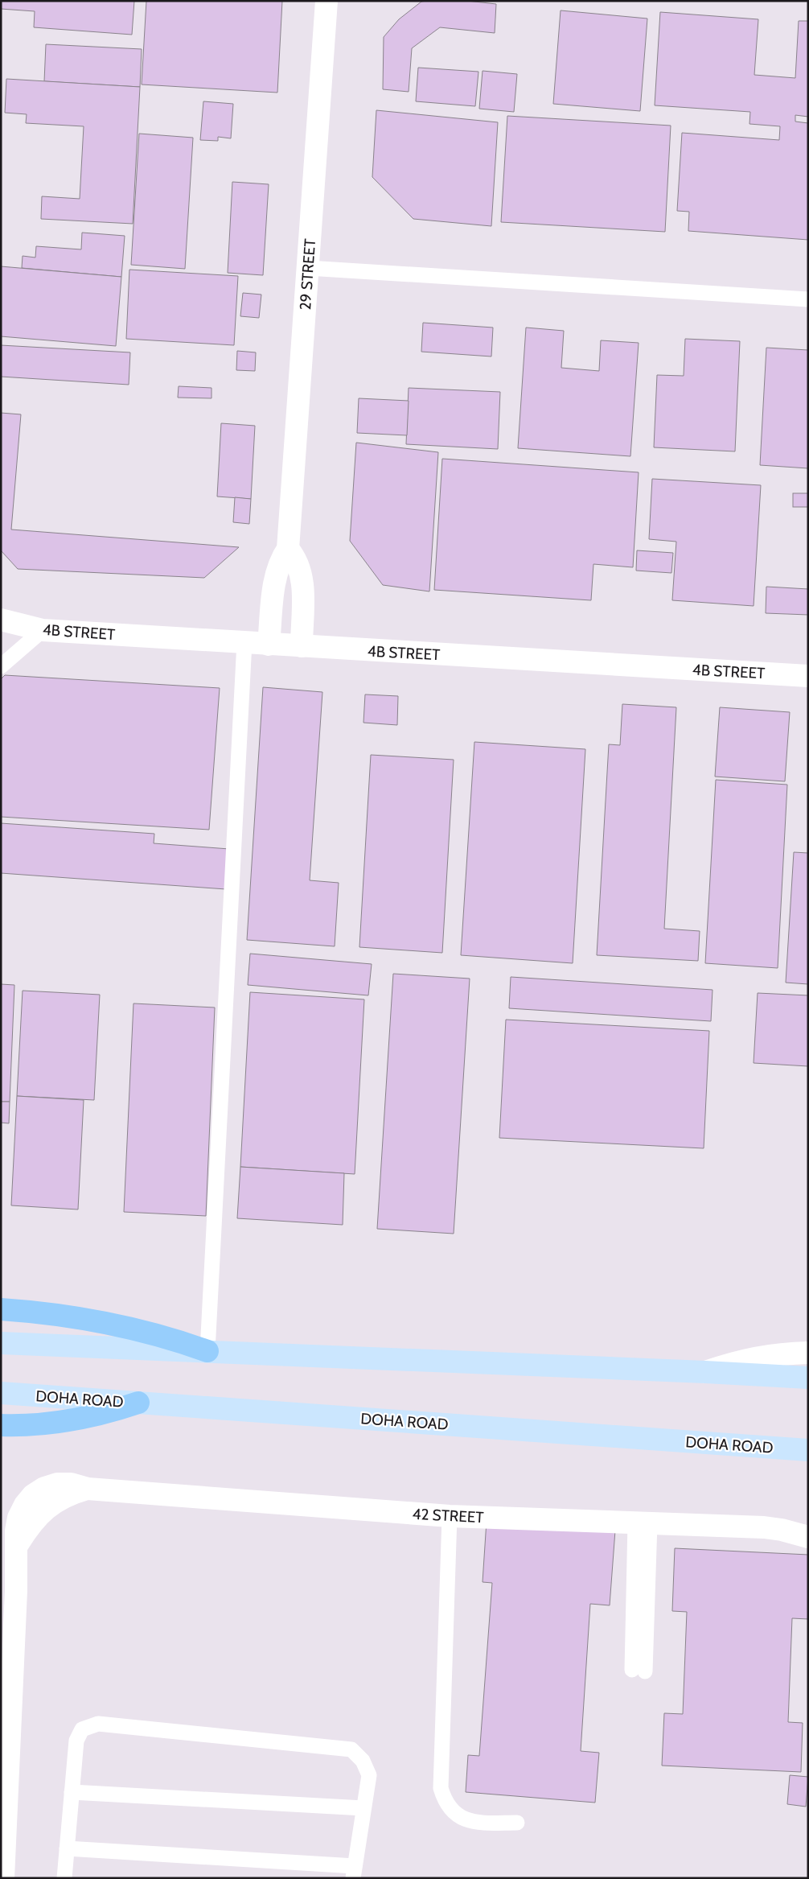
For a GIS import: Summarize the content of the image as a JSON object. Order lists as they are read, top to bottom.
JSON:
{
  "streets": {
    "main road": ["DOHA ROAD"],
    "street": ["29 STREET", "4B STREET", "42 STREET"]
  },
  "crossings": [
    ["29 STREET", "4B STREET"]
  ]
}
